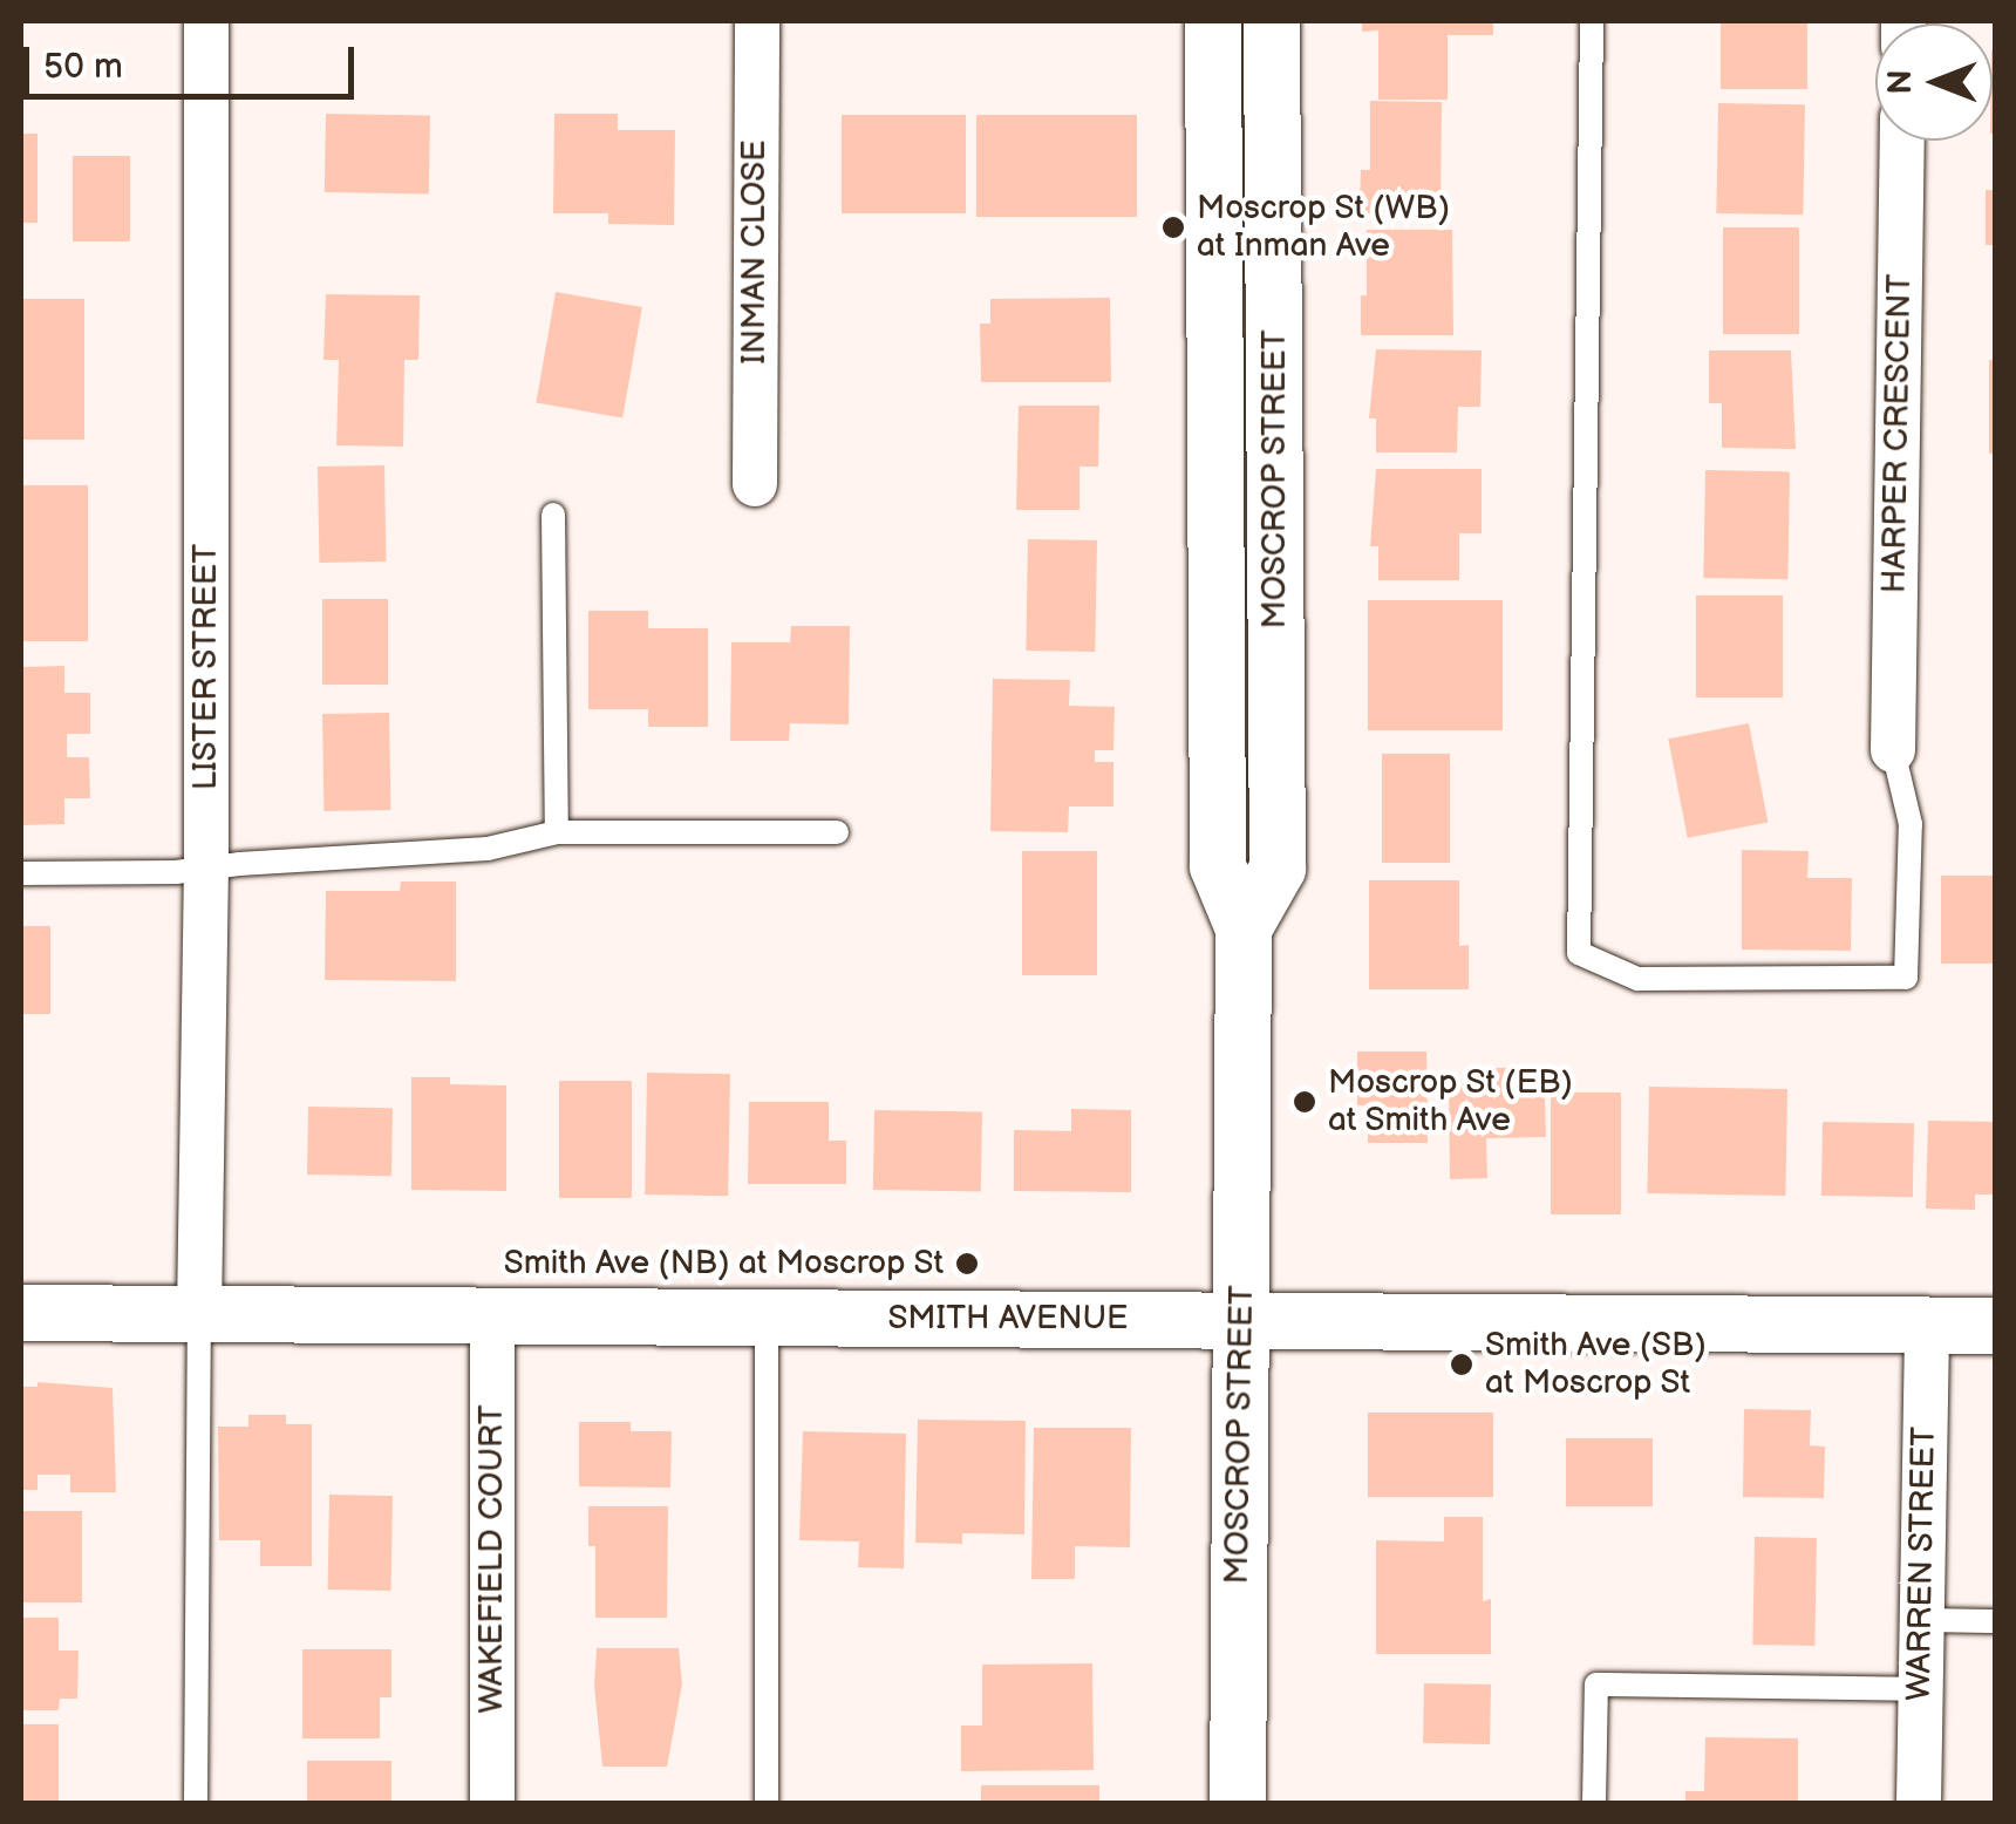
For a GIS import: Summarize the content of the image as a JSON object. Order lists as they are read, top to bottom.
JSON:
{
  "streets": {
    "street": [
      "INMAN CLOSE",
      "HARPER CRESCENT",
      "MOSCROP STREET",
      "LISTER STREET",
      "SMITH AVENUE",
      "WAKEFIELD COURT",
      "WARREN STREET"
    ]
  },
  "crossings": [
    ["MOSCROP STREET", "SMITH AVENUE"],
    ["LISTER STREET", "SMITH AVENUE"],
    ["SMITH AVENUE", "WAKEFIELD COURT"],
    ["SMITH AVENUE", "WARREN STREET"]
  ],
  "places": [
    "Moscrop St (WB) at Inman Ave",
    "Moscrop St (EB) at Smith Ave",
    "Smith Ave (NB) at Moscrop St",
    "Smith Ave (SB) at Moscrop St"
  ],
  "scale_bar": "50 m",
  "north": "left"
}
